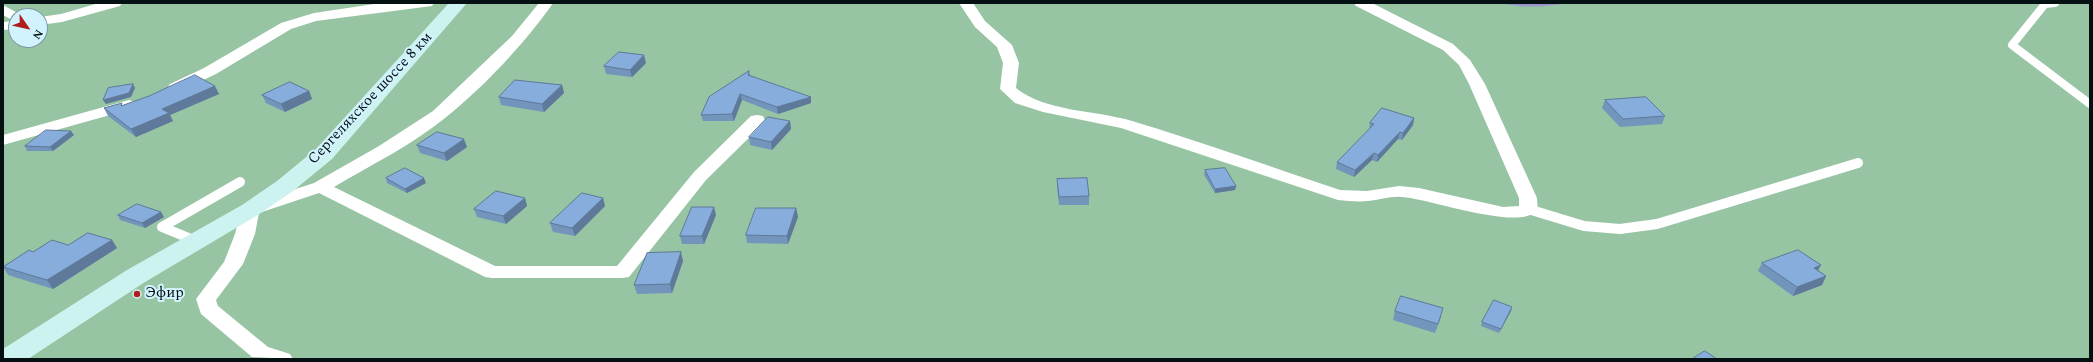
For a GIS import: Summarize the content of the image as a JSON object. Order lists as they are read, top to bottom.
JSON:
{
  "streets": {
    "main road": ["Сергеляхское шоссе 8 км"]
  },
  "places": ["Эфир"],
  "north": "bottom right"
}
